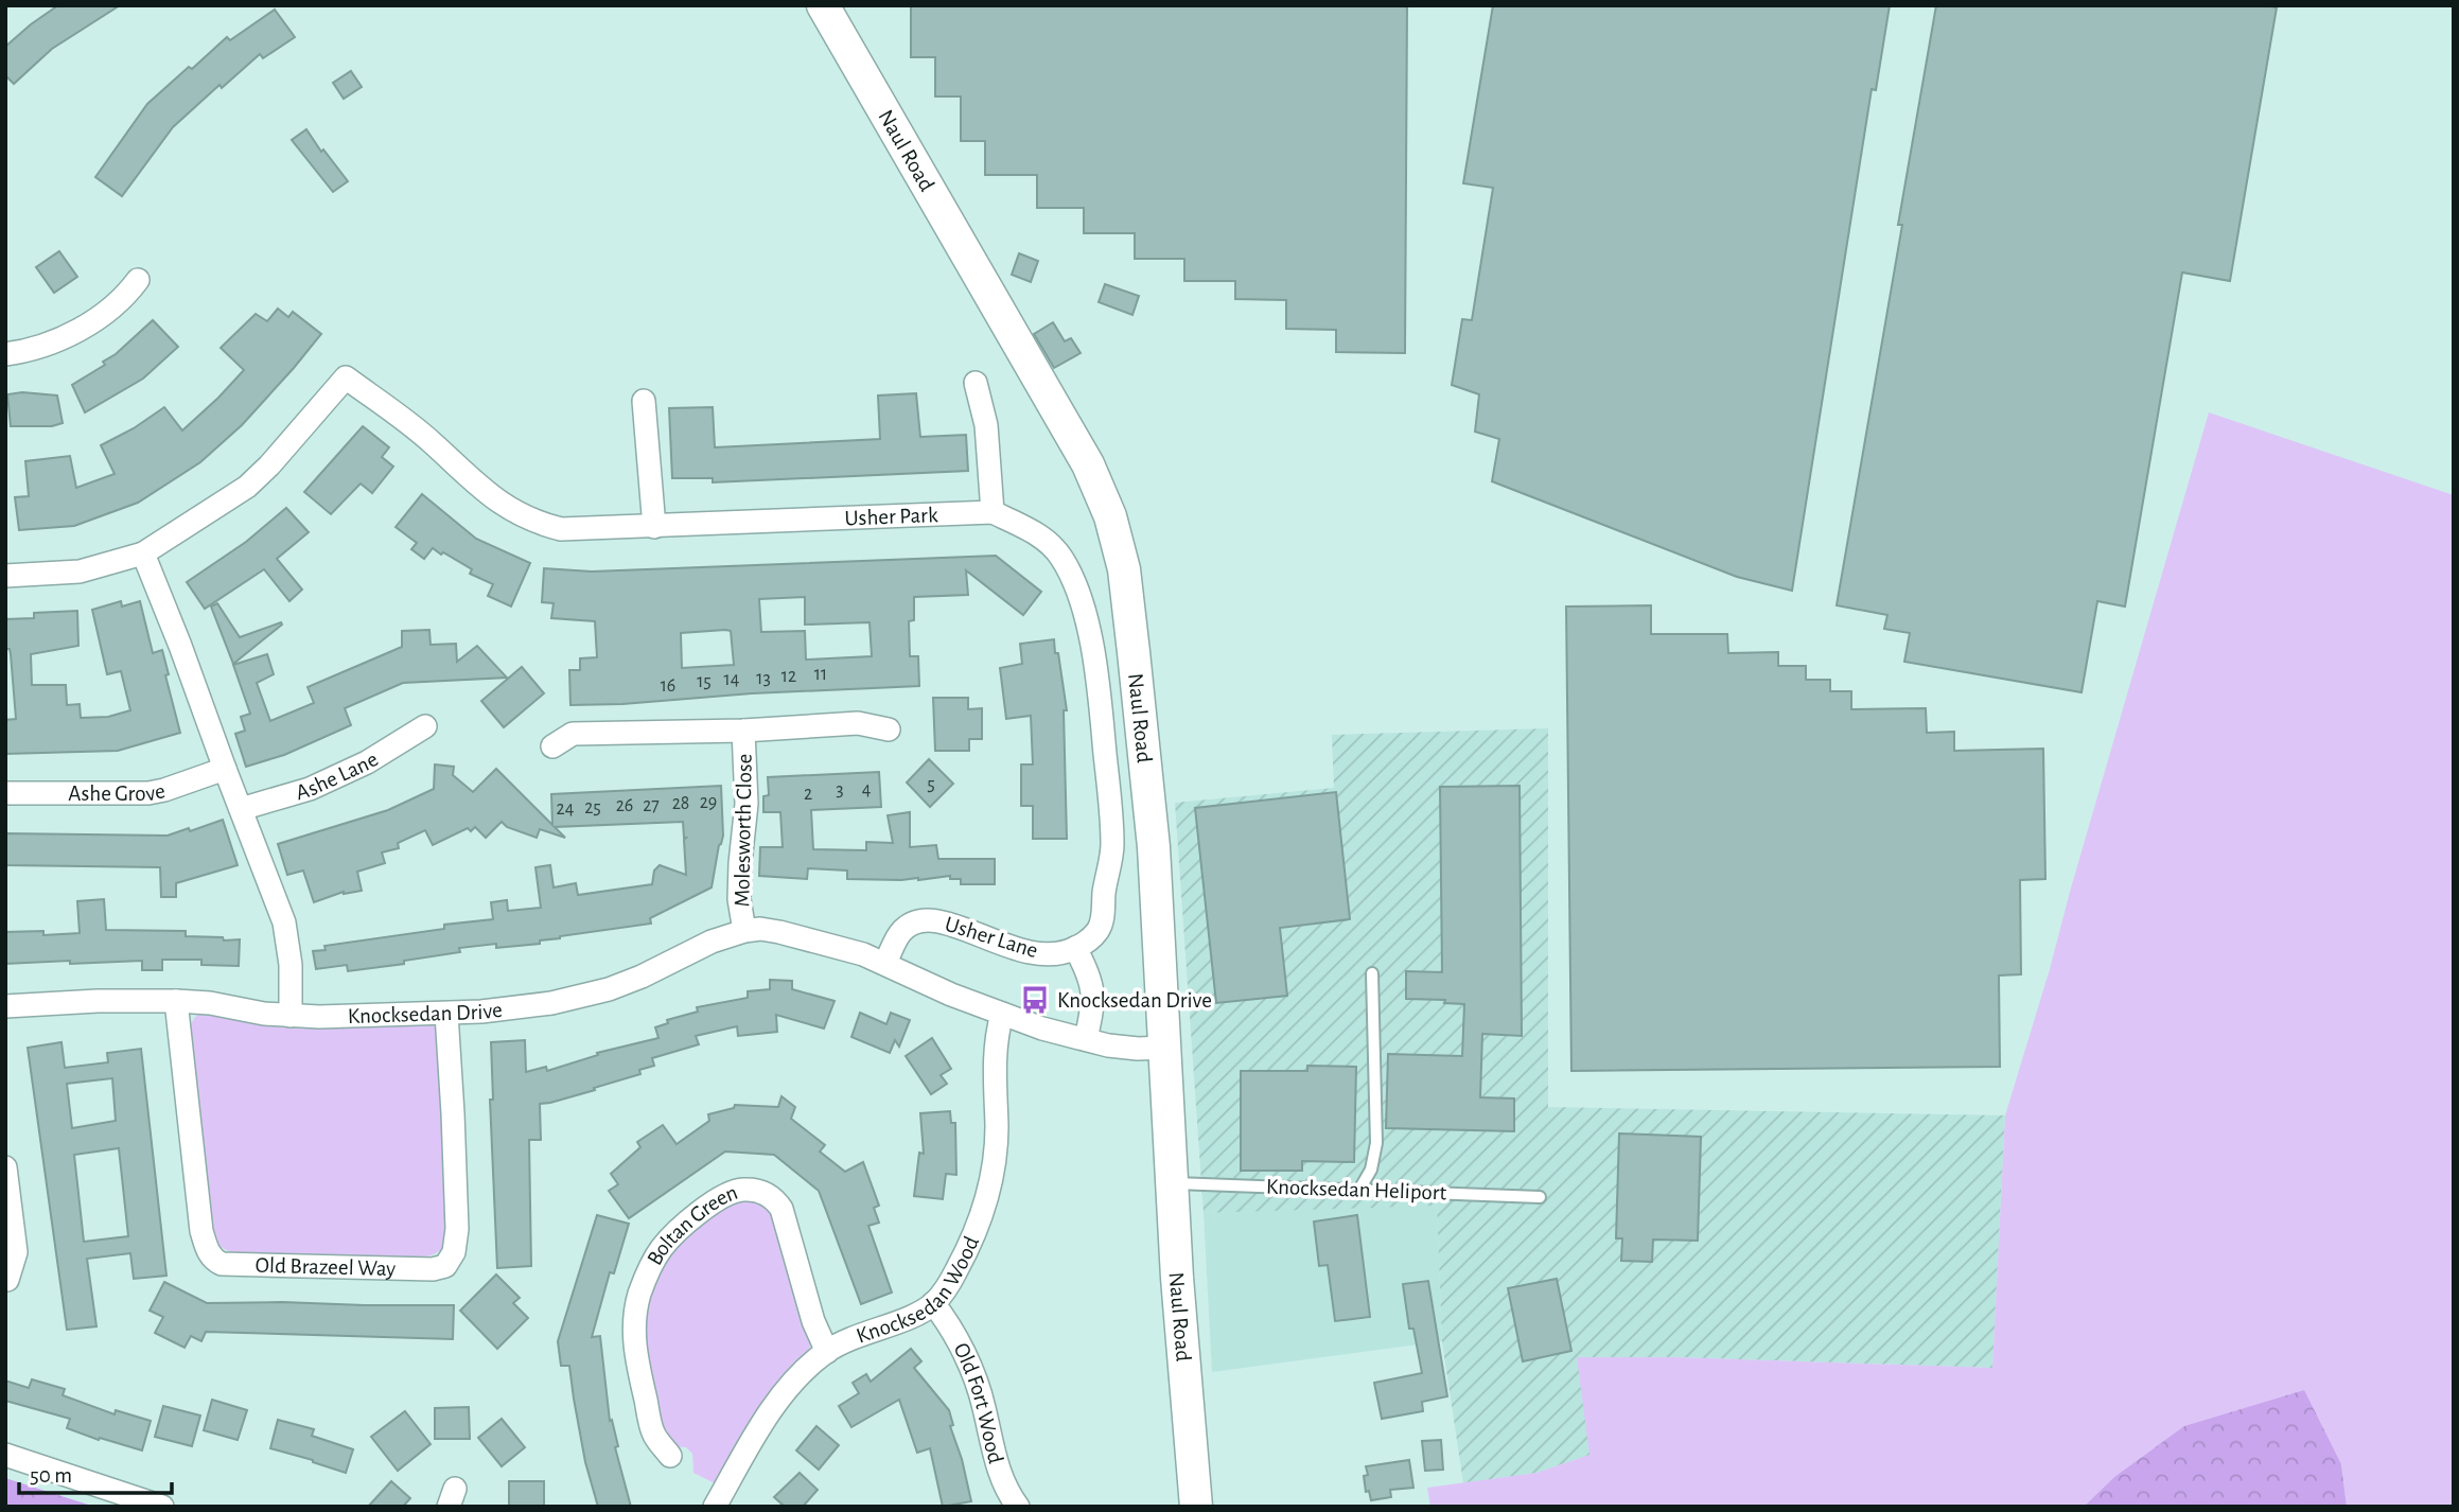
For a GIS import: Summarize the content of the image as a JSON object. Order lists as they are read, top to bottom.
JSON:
{
  "streets": {
    "main road": ["Naul Road"],
    "street": [
      "Usher Park",
      "Ashe Lane",
      "Ashe Grove",
      "Molesworth Close",
      "Usher Lane",
      "Knocksedan Drive",
      "Boltan Green",
      "Old Brazeel Way",
      "Knocksedan Wood",
      "Old Fort Wood"
    ],
    "lane": ["Knocksedan Heliport"]
  },
  "crossings": [
    ["Naul Road", "Knocksedan Drive"],
    ["Naul Road", "Knocksedan Heliport"],
    ["Usher Park", "Usher Lane"],
    ["Molesworth Close", "Knocksedan Drive"],
    ["Usher Lane", "Knocksedan Drive"],
    ["Knocksedan Drive", "Old Brazeel Way"],
    ["Knocksedan Drive", "Knocksedan Wood"],
    ["Boltan Green", "Knocksedan Wood"],
    ["Knocksedan Wood", "Old Fort Wood"]
  ],
  "places": {
    "bus stop": ["Knocksedan Drive"]
  },
  "house_numbers": [
    "11",
    "12",
    "13",
    "14",
    "15",
    "16",
    "5",
    "3",
    "4",
    "2",
    "29",
    "28",
    "26",
    "27",
    "25",
    "24"
  ],
  "scale_bar": "50 m"
}
